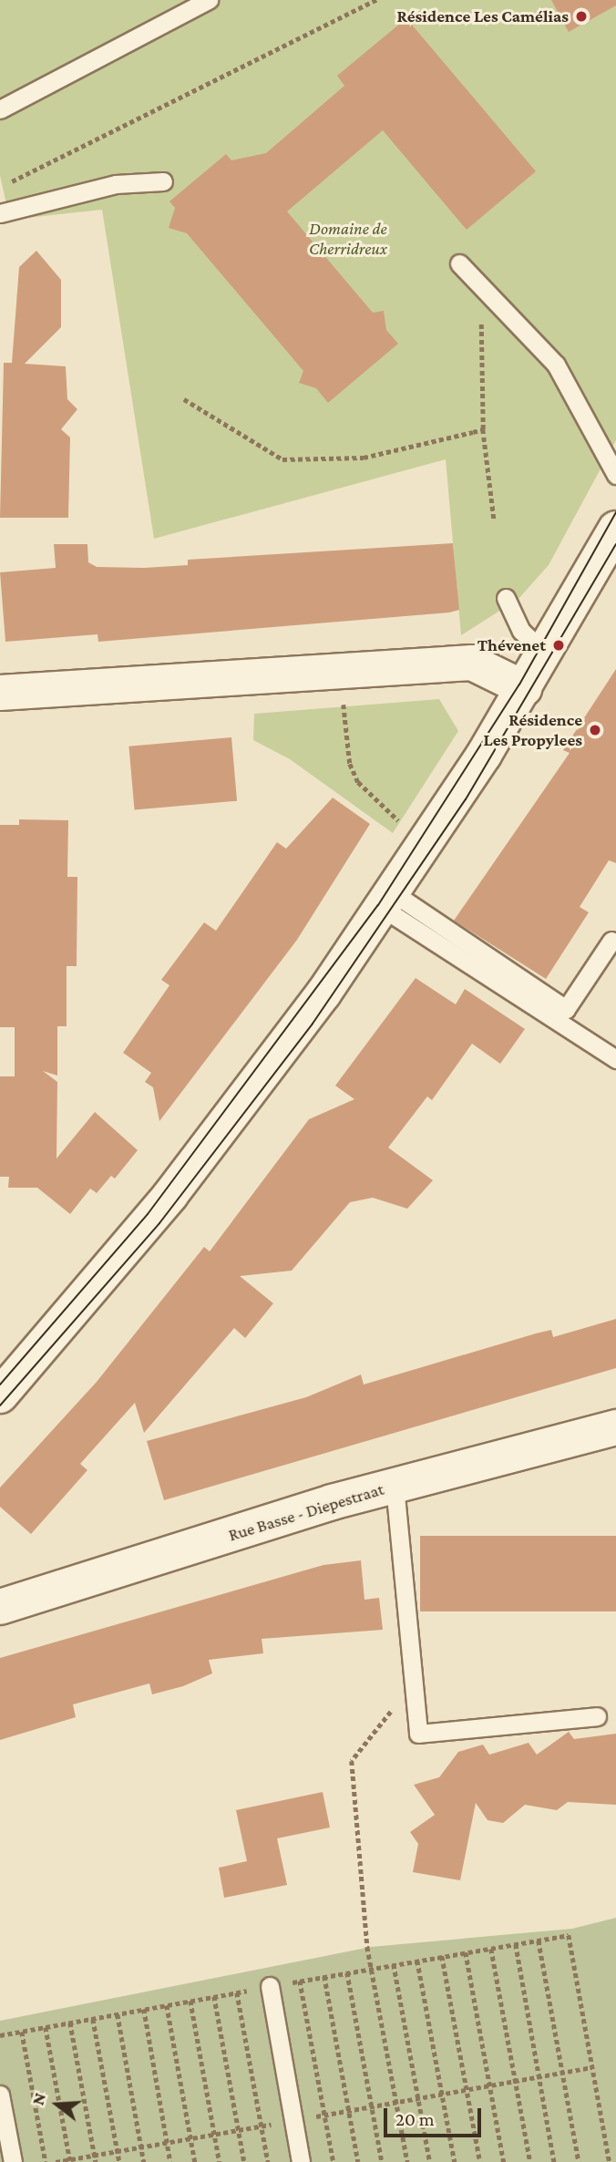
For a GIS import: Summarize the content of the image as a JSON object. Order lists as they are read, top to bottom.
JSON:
{
  "streets": {
    "street": ["Rue Basse - Diepestraat"]
  },
  "parks": ["Domaine de Cherridreux"],
  "places": ["Résidence Les Camélias", "Thévenet", "Résidence Les Propylees"],
  "scale_bar": "20 m",
  "north": "left"
}
